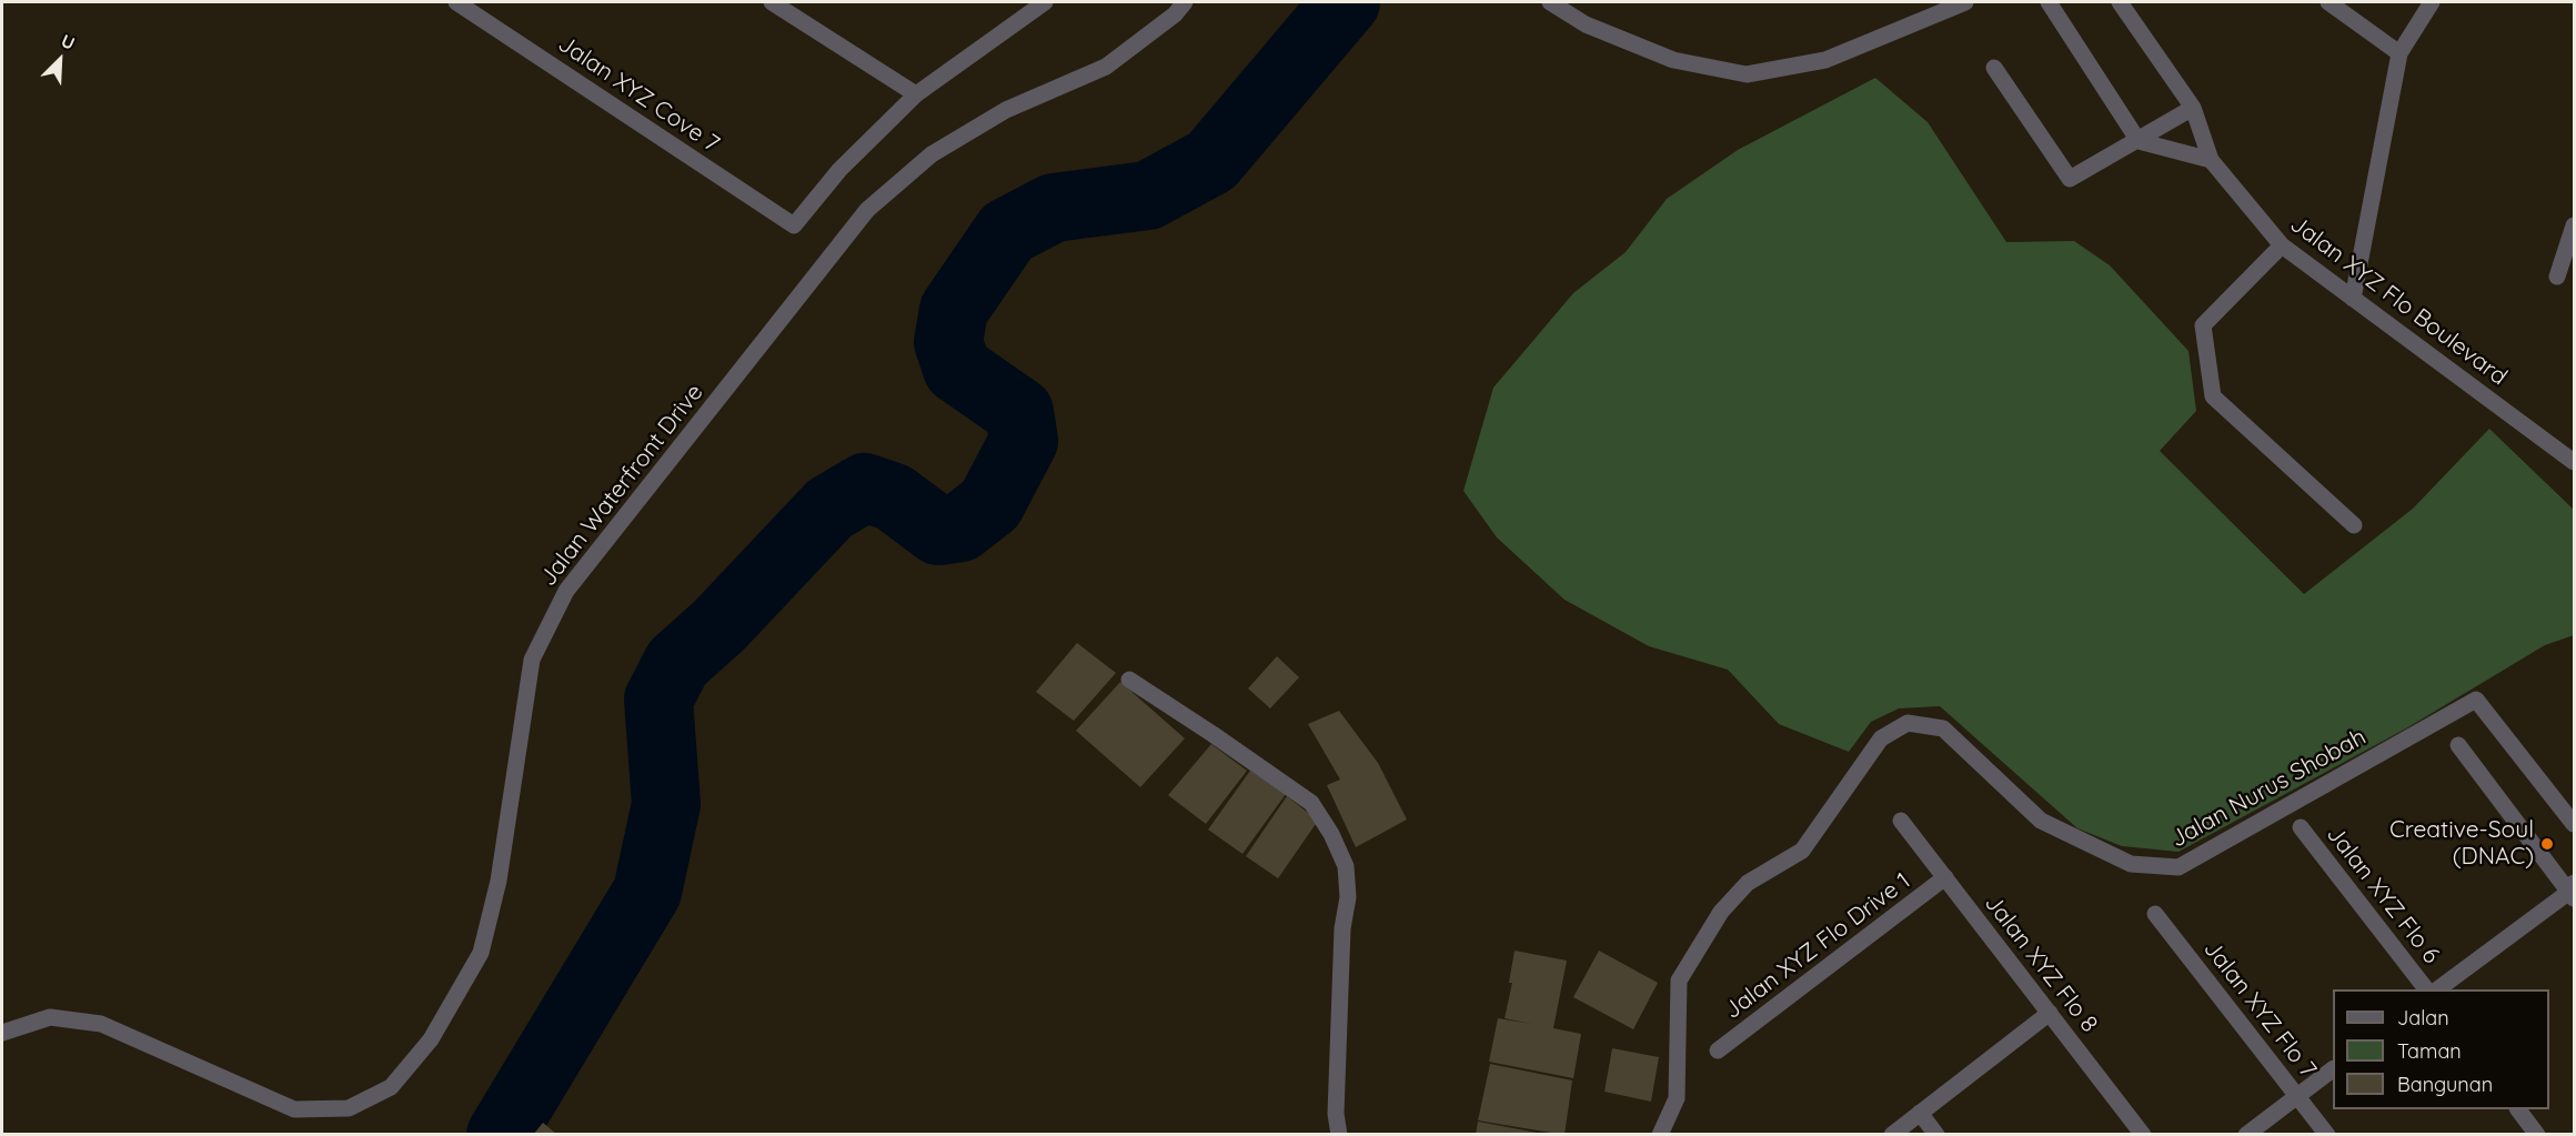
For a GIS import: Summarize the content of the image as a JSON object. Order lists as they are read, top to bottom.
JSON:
{
  "streets": {
    "street": [
      "Jalan XYZ Cove 7",
      "Jalan XYZ Flo Boulevard",
      "Jalan Waterfront Drive",
      "Jalan Nurus Shobah",
      "Jalan XYZ Flo 6",
      "Jalan XYZ Flo Drive 1",
      "Jalan XYZ Flo 8",
      "Jalan XYZ Flo 7"
    ]
  },
  "crossings": [
    ["Jalan XYZ Flo Drive 1", "Jalan XYZ Flo 8"]
  ],
  "places": ["Creative-Soul (DNAC)"],
  "legend": ["Jalan", "Taman", "Bangunan"],
  "north": "top right"
}
